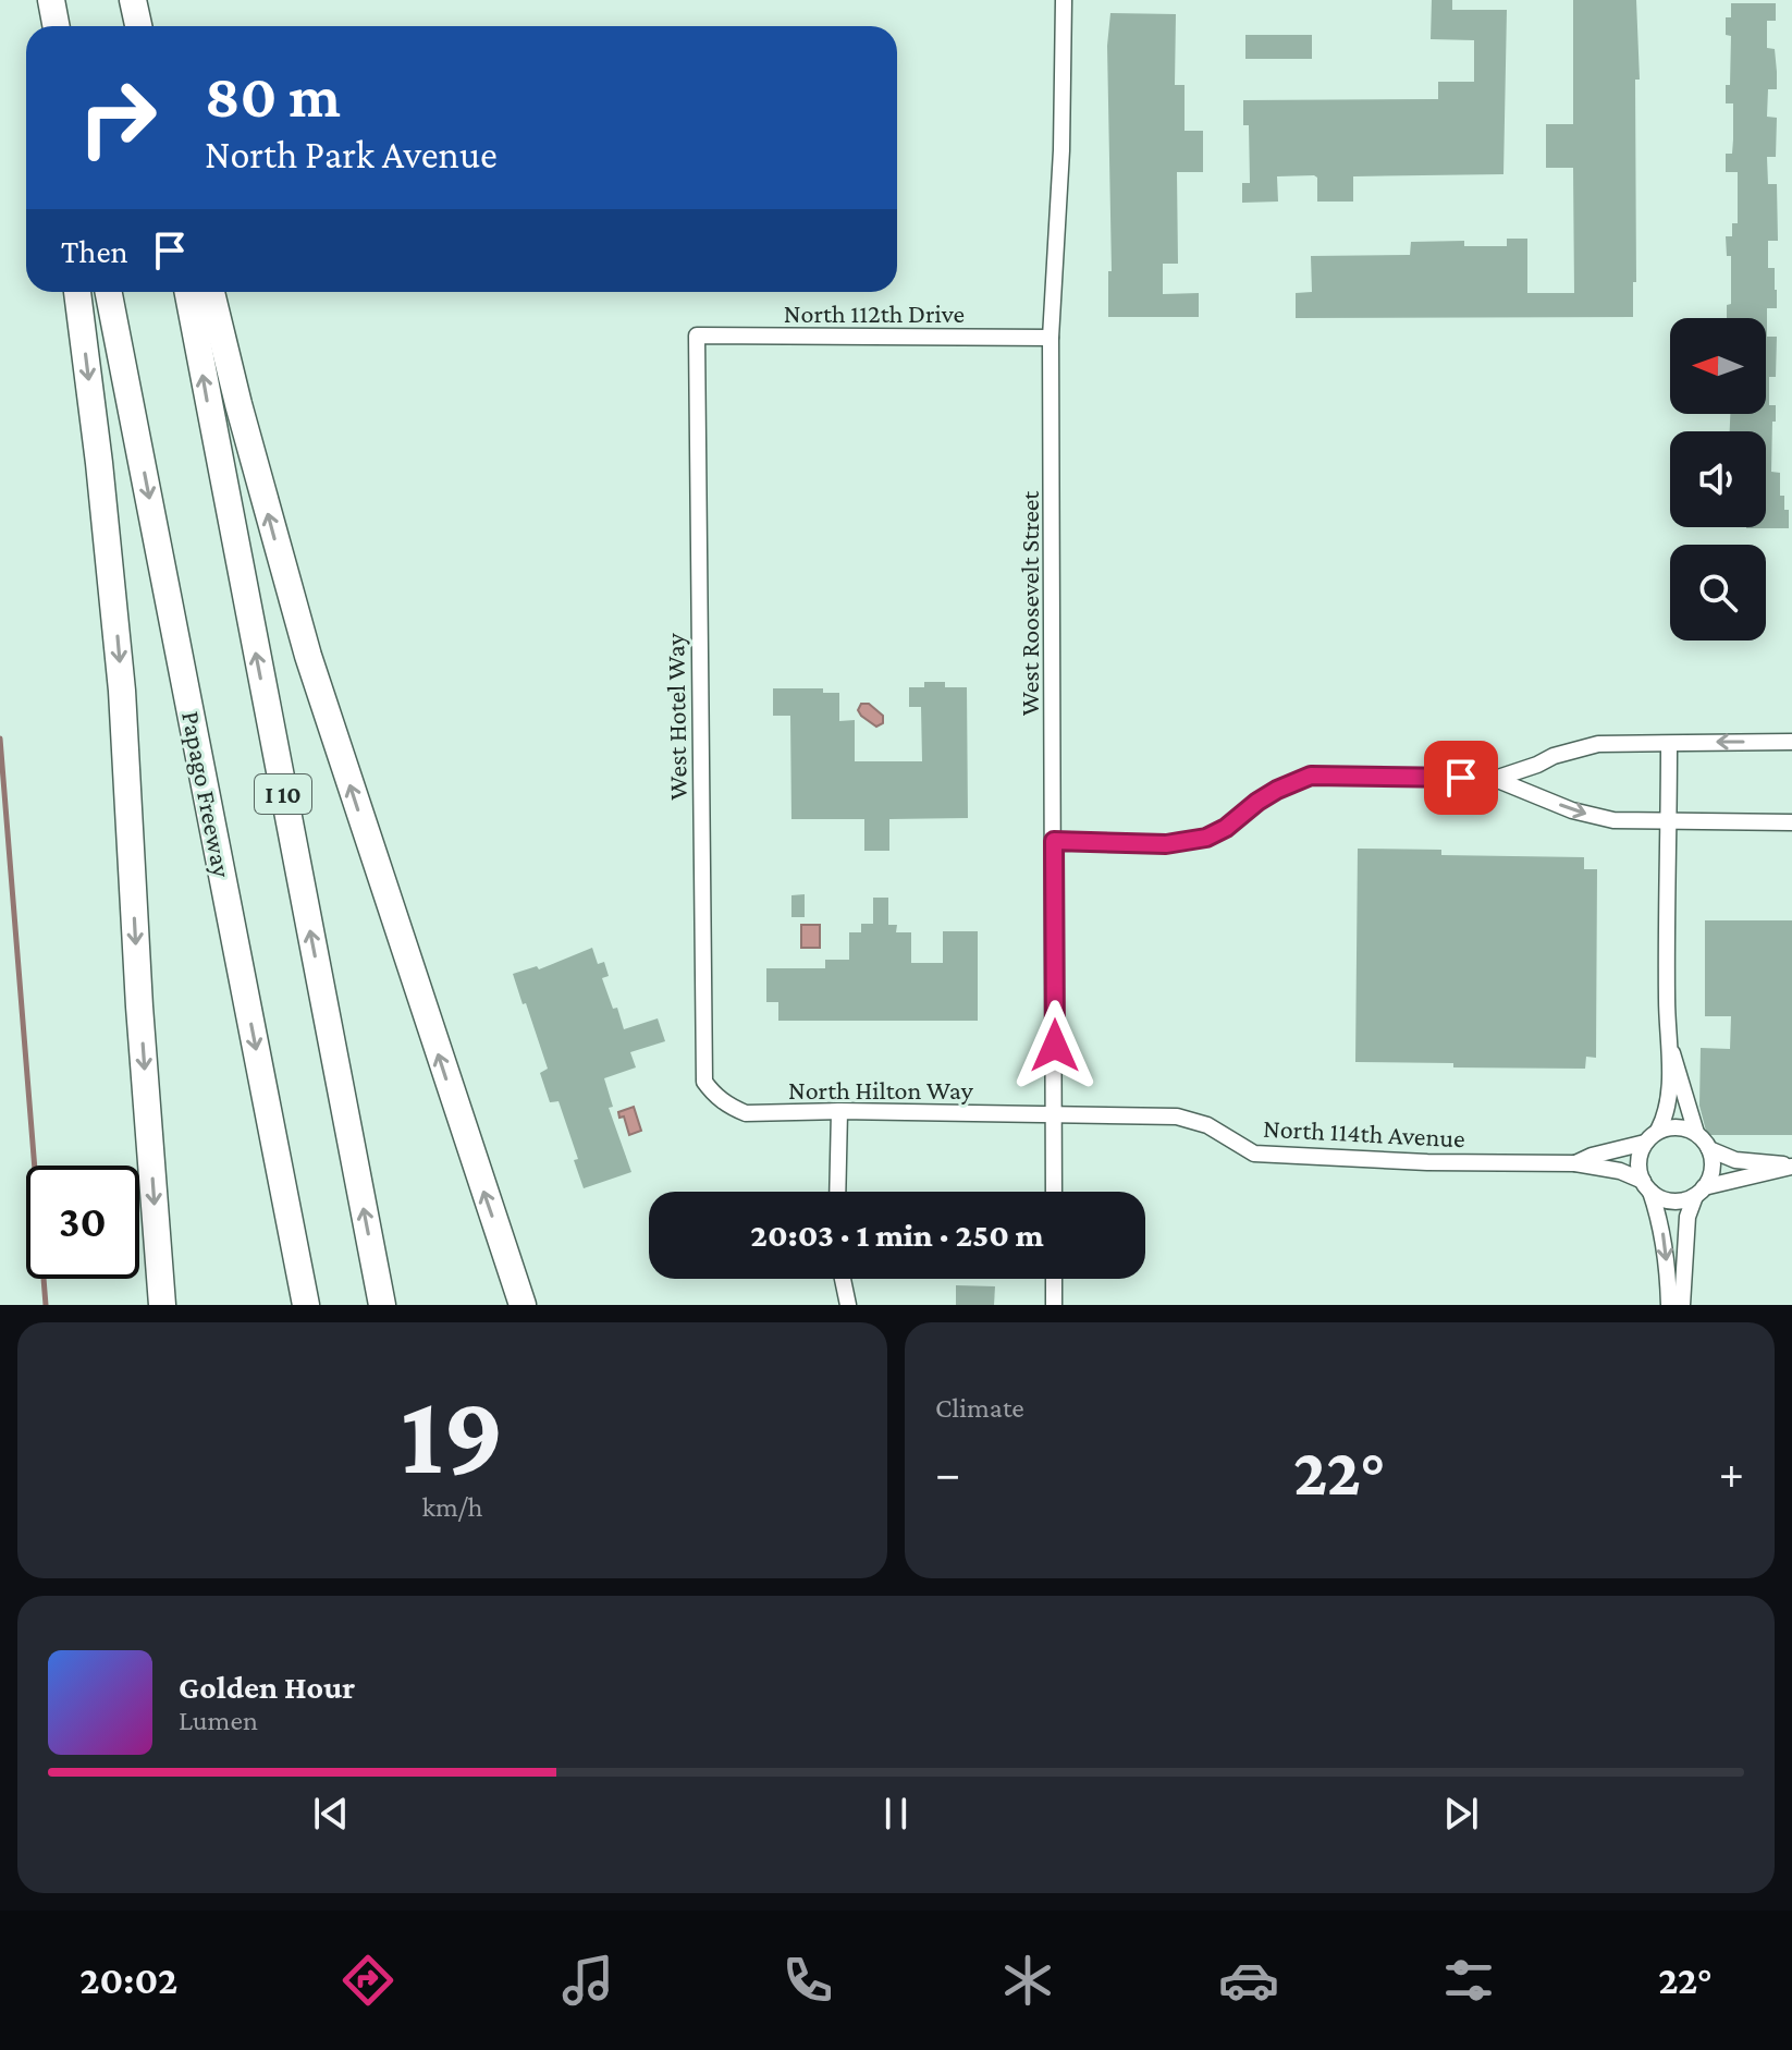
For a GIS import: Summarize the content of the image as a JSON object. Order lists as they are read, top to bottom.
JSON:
{
  "streets": {
    "highway": ["Papago Freeway", "I 10"],
    "street": [
      "North 112th Drive",
      "West Roosevelt Street",
      "West Hotel Way",
      "North Hilton Way",
      "North 114th Avenue"
    ]
  },
  "crossings": [
    ["North 112th Drive", "West Roosevelt Street"],
    ["North 112th Drive", "West Hotel Way"],
    ["West Roosevelt Street", "North Hilton Way"],
    ["West Roosevelt Street", "North 114th Avenue"],
    ["West Hotel Way", "North Hilton Way"],
    ["North Hilton Way", "North 114th Avenue"]
  ],
  "north": "left",
  "page": {
    "turn": ["80 m", "North Park Avenue"],
    "then": "Then",
    "limit": "30",
    "trip": "20:03 · 1 min · 250 m",
    "tile": [
      ["19", "km/h"],
      "Climate"
    ],
    "heat": ["−", "22°", "+"],
    "song": ["Golden Hour", "Lumen"],
    "tabs": ["20:02", "22°"]
  }
}
